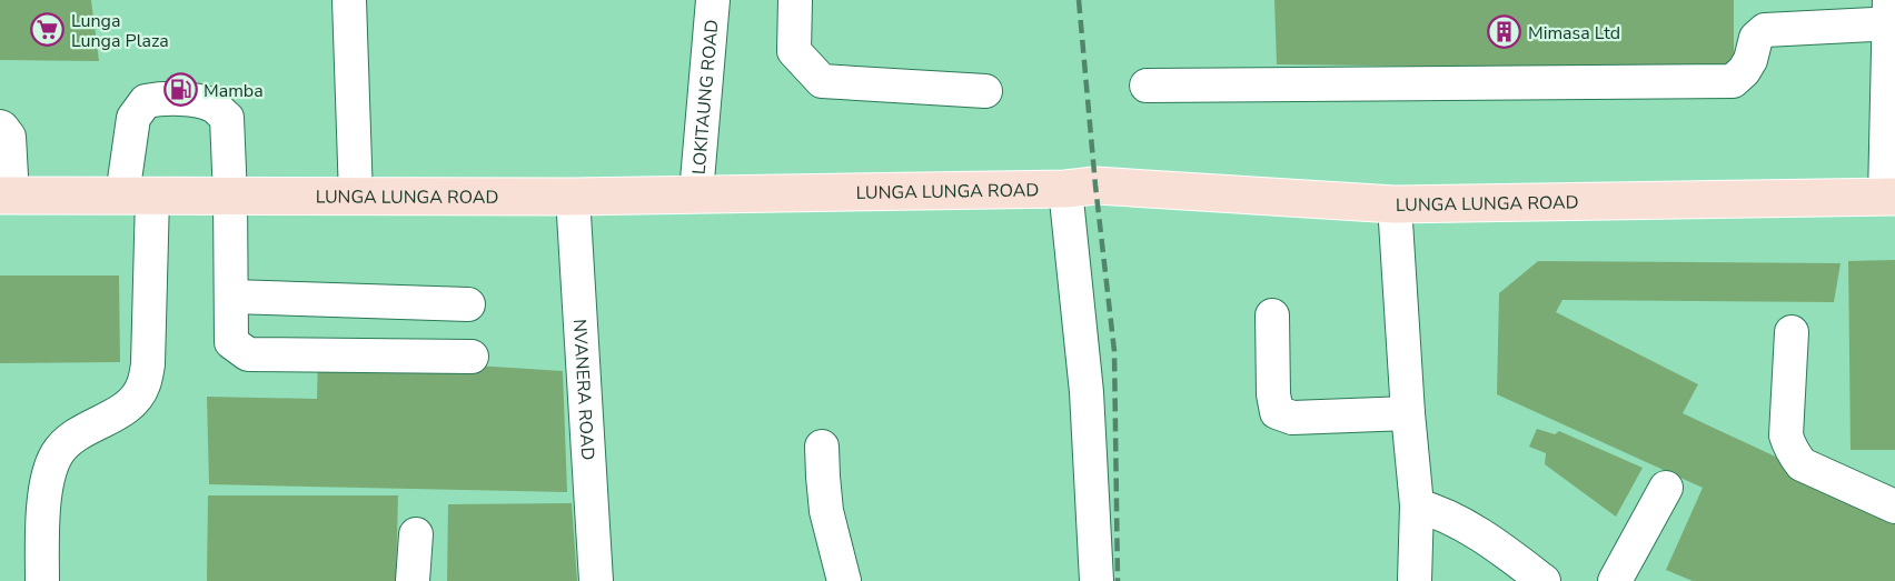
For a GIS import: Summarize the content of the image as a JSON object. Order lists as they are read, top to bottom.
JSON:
{
  "streets": {
    "main road": ["LUNGA LUNGA ROAD"],
    "street": ["LOKITAUNG ROAD", "NVANERA ROAD"]
  },
  "crossings": [
    ["LOKITAUNG ROAD", "LUNGA LUNGA ROAD"],
    ["LUNGA LUNGA ROAD", "NVANERA ROAD"]
  ],
  "places": {
    "supermarket": ["Lunga Lunga Plaza"],
    "building": ["Mimasa Ltd"],
    "fuel station": ["Mamba"]
  }
}
